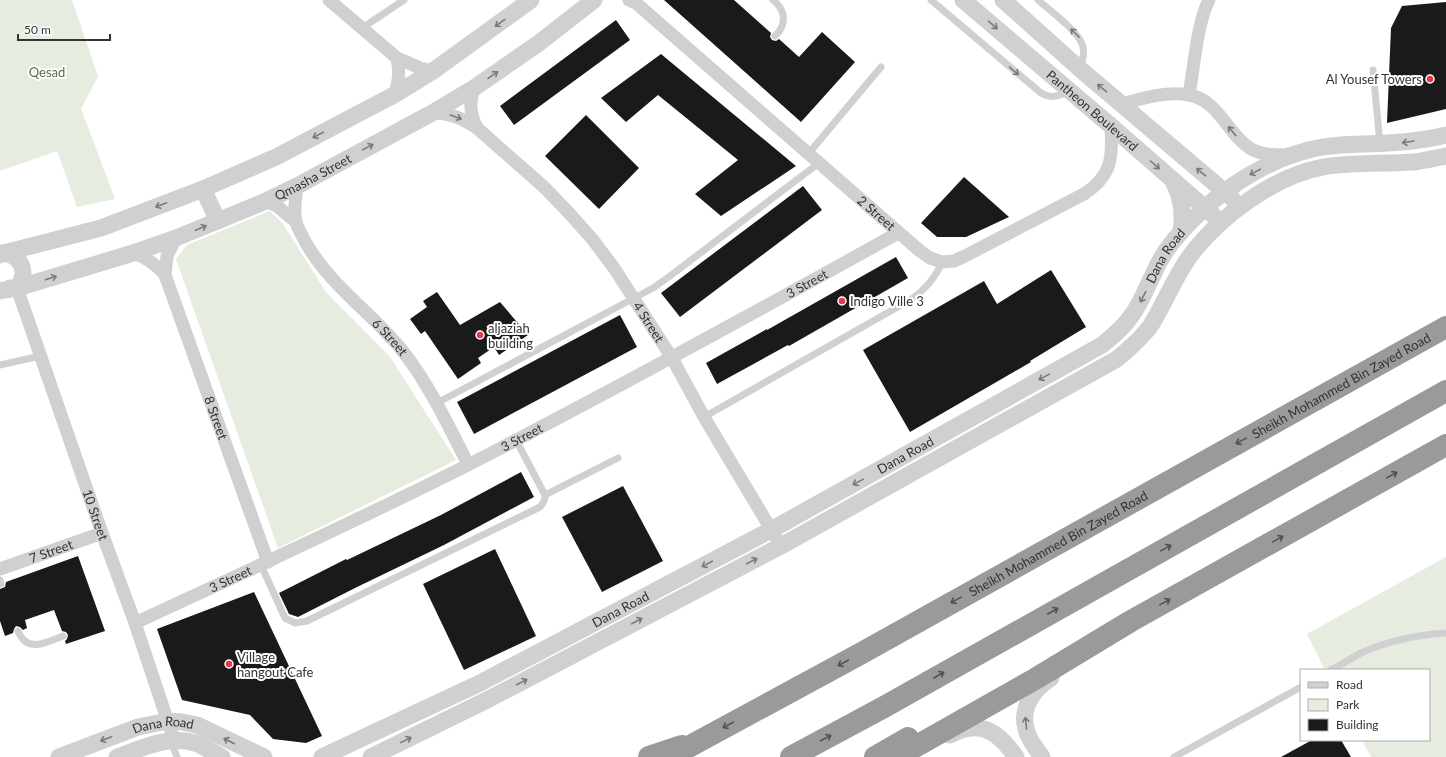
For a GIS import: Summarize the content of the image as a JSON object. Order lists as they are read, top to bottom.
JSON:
{
  "streets": {
    "highway": ["Sheikh Mohammed Bin Zayed Road"],
    "street": [
      "Pantheon Boulevard",
      "Qmasha Street",
      "2 Street",
      "Dana Road",
      "3 Street",
      "4 Street",
      "6 Street",
      "8 Street",
      "10 Street",
      "7 Street"
    ]
  },
  "crossings": [
    ["Pantheon Boulevard", "Dana Road"],
    ["Qmasha Street", "4 Street"],
    ["Qmasha Street", "6 Street"],
    ["Qmasha Street", "8 Street"],
    ["Qmasha Street", "10 Street"],
    ["2 Street", "3 Street"],
    ["Dana Road", "4 Street"],
    ["Dana Road", "10 Street"],
    ["3 Street", "4 Street"],
    ["3 Street", "6 Street"],
    ["3 Street", "8 Street"],
    ["3 Street", "10 Street"],
    ["10 Street", "7 Street"]
  ],
  "parks": ["Qesad"],
  "places": [
    "Al Yousef Towers",
    "Indigo Ville 3",
    "aljaziah building",
    "Village hangout Cafe"
  ],
  "legend": ["Road", "Park", "Building"],
  "scale_bar": "50 m"
}
